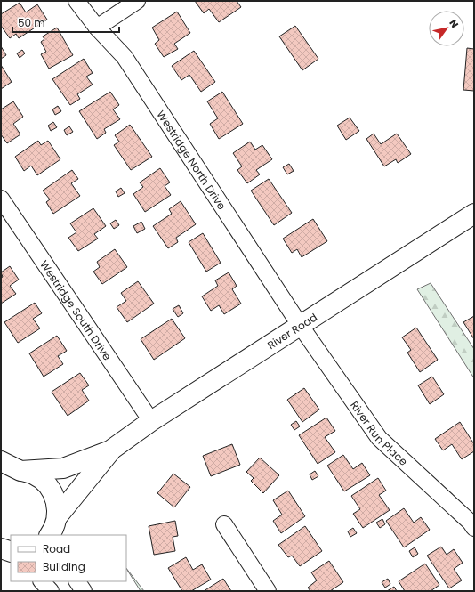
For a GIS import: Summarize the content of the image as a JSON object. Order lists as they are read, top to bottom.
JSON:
{
  "streets": {
    "main road": ["River Road"],
    "street": ["Westridge North Drive", "Westridge South Drive", "River Run Place"]
  },
  "crossings": [
    ["Westridge North Drive", "River Road"],
    ["Westridge North Drive", "River Run Place"],
    ["Westridge South Drive", "River Road"],
    ["River Road", "River Run Place"]
  ],
  "legend": ["Road", "Building"],
  "scale_bar": "50 m",
  "north": "top right"
}
